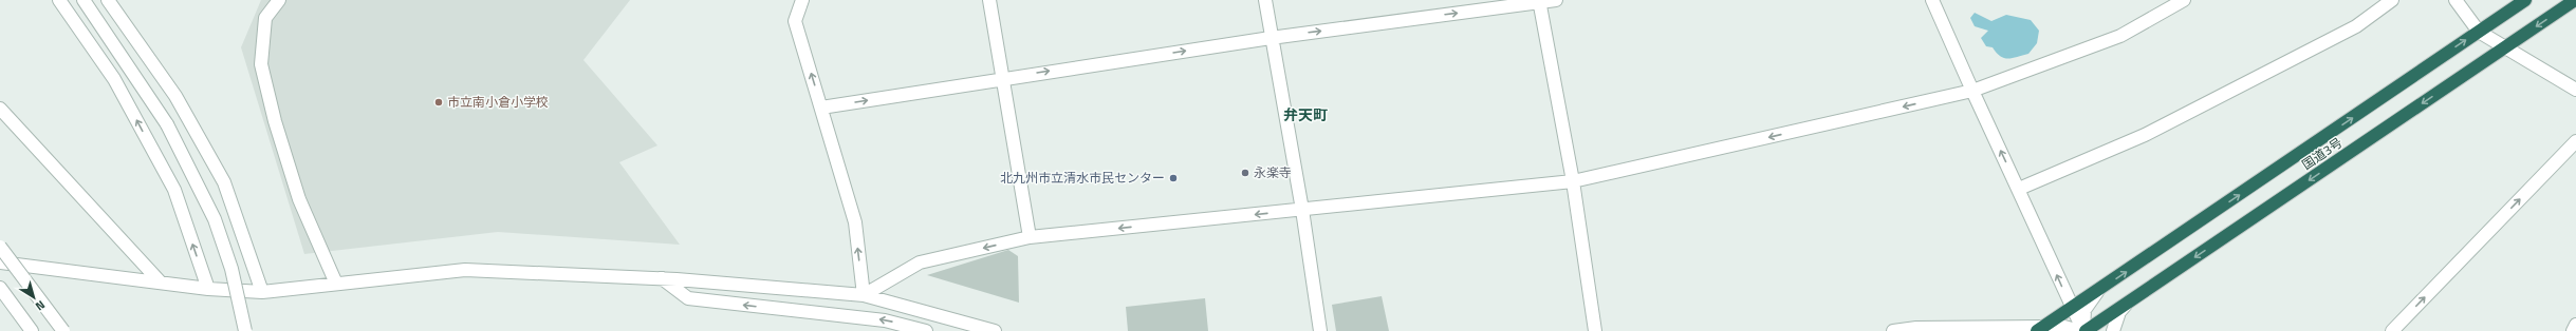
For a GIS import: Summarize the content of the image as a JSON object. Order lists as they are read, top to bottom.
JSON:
{
  "streets": {
    "highway": ["国道3号"]
  },
  "districts": ["弁天町"],
  "places": ["市立南小倉小学校", "永楽寺", "北九州市立清水市民センター"],
  "north": "bottom right"
}
